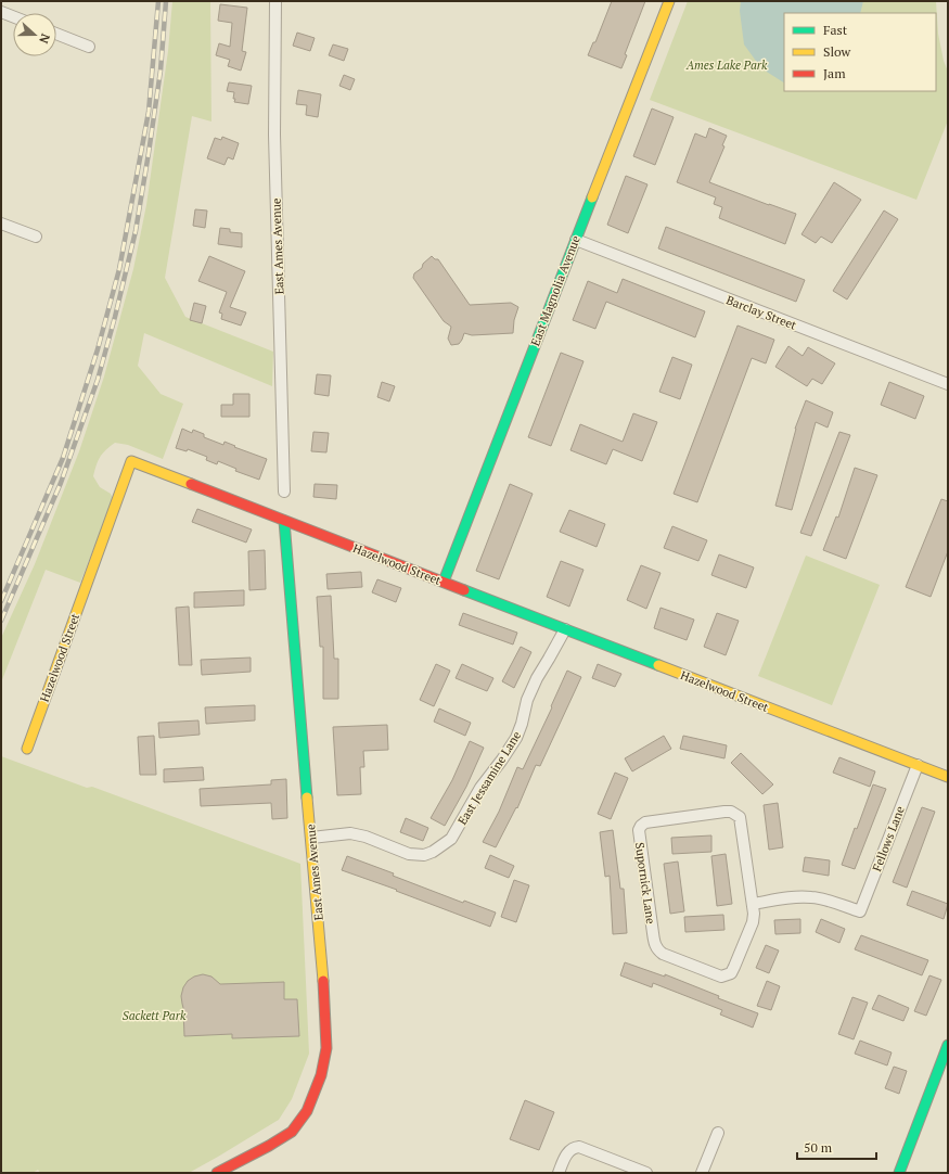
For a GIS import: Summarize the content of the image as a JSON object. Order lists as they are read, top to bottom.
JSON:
{
  "streets": {
    "street": [
      "East Ames Avenue",
      "East Magnolia Avenue",
      "Barclay Street",
      "Hazelwood Street",
      "East Jessamine Lane",
      "Fellows Lane",
      "Supornick Lane"
    ]
  },
  "crossings": [
    ["East Ames Avenue", "Hazelwood Street"],
    ["East Ames Avenue", "East Jessamine Lane"],
    ["East Magnolia Avenue", "Barclay Street"],
    ["East Magnolia Avenue", "Hazelwood Street"],
    ["Hazelwood Street", "East Jessamine Lane"],
    ["Hazelwood Street", "Fellows Lane"],
    ["Fellows Lane", "Supornick Lane"]
  ],
  "parks": ["Ames Lake Park", "Sackett Park"],
  "legend": ["Fast", "Slow", "Jam"],
  "scale_bar": "50 m",
  "north": "right"
}
